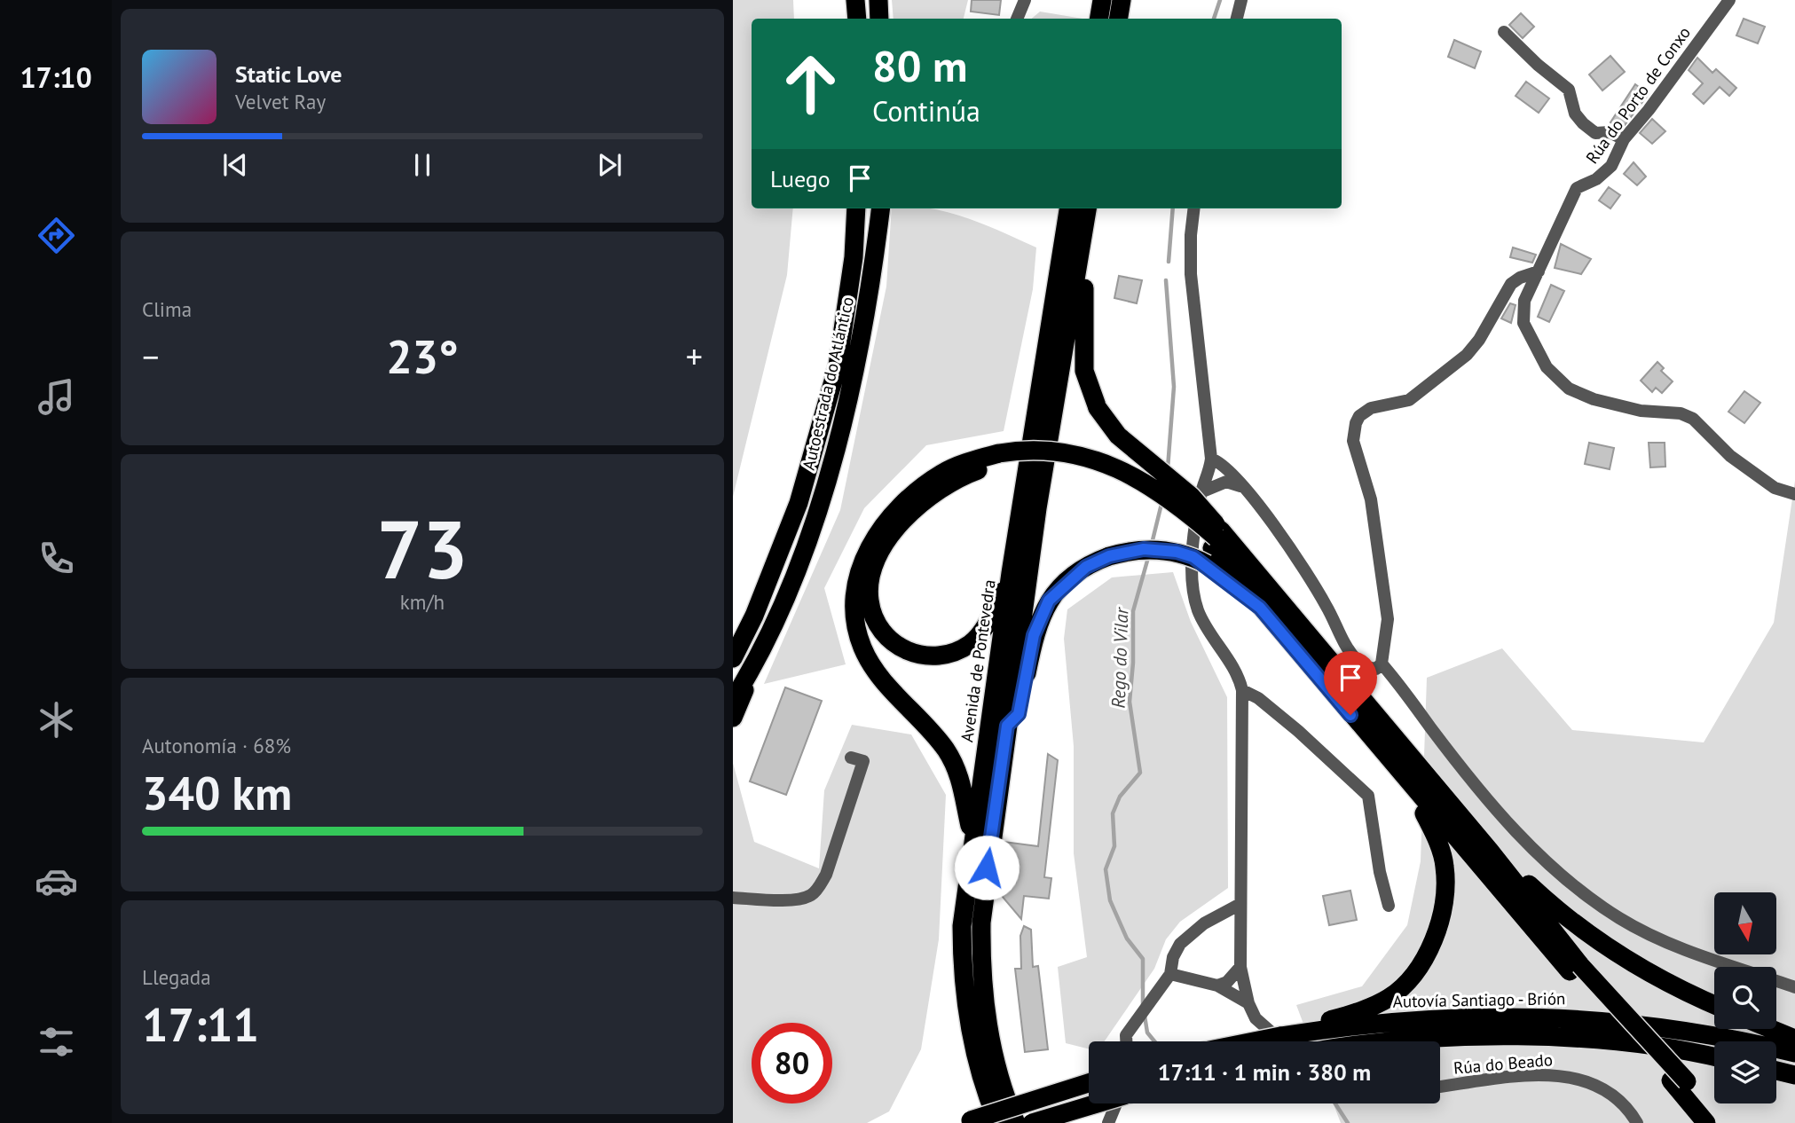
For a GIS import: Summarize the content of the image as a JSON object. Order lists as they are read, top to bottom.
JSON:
{
  "streets": {
    "highway": ["Autoestrada do Atlántico", "Avenida de Pontevedra", "Autovía Santiago - Brión"],
    "street": ["Rúa do Porto de Conxo", "Rúa do Beado"]
  },
  "water": ["Rego do Vilar"],
  "north": "bottom",
  "page": {
    "tabs": "17:10",
    "turn": ["80 m", "Continúa"],
    "song": ["Static Love", "Velvet Ray"],
    "then": "Luego",
    "tile": [
      "Clima",
      ["73", "km/h"],
      ["Autonomía · 68%", "340 km"],
      ["Llegada", "17:11"]
    ],
    "heat": ["−", "23°", "+"],
    "limit": "80",
    "trip": "17:11 · 1 min · 380 m"
  }
}
